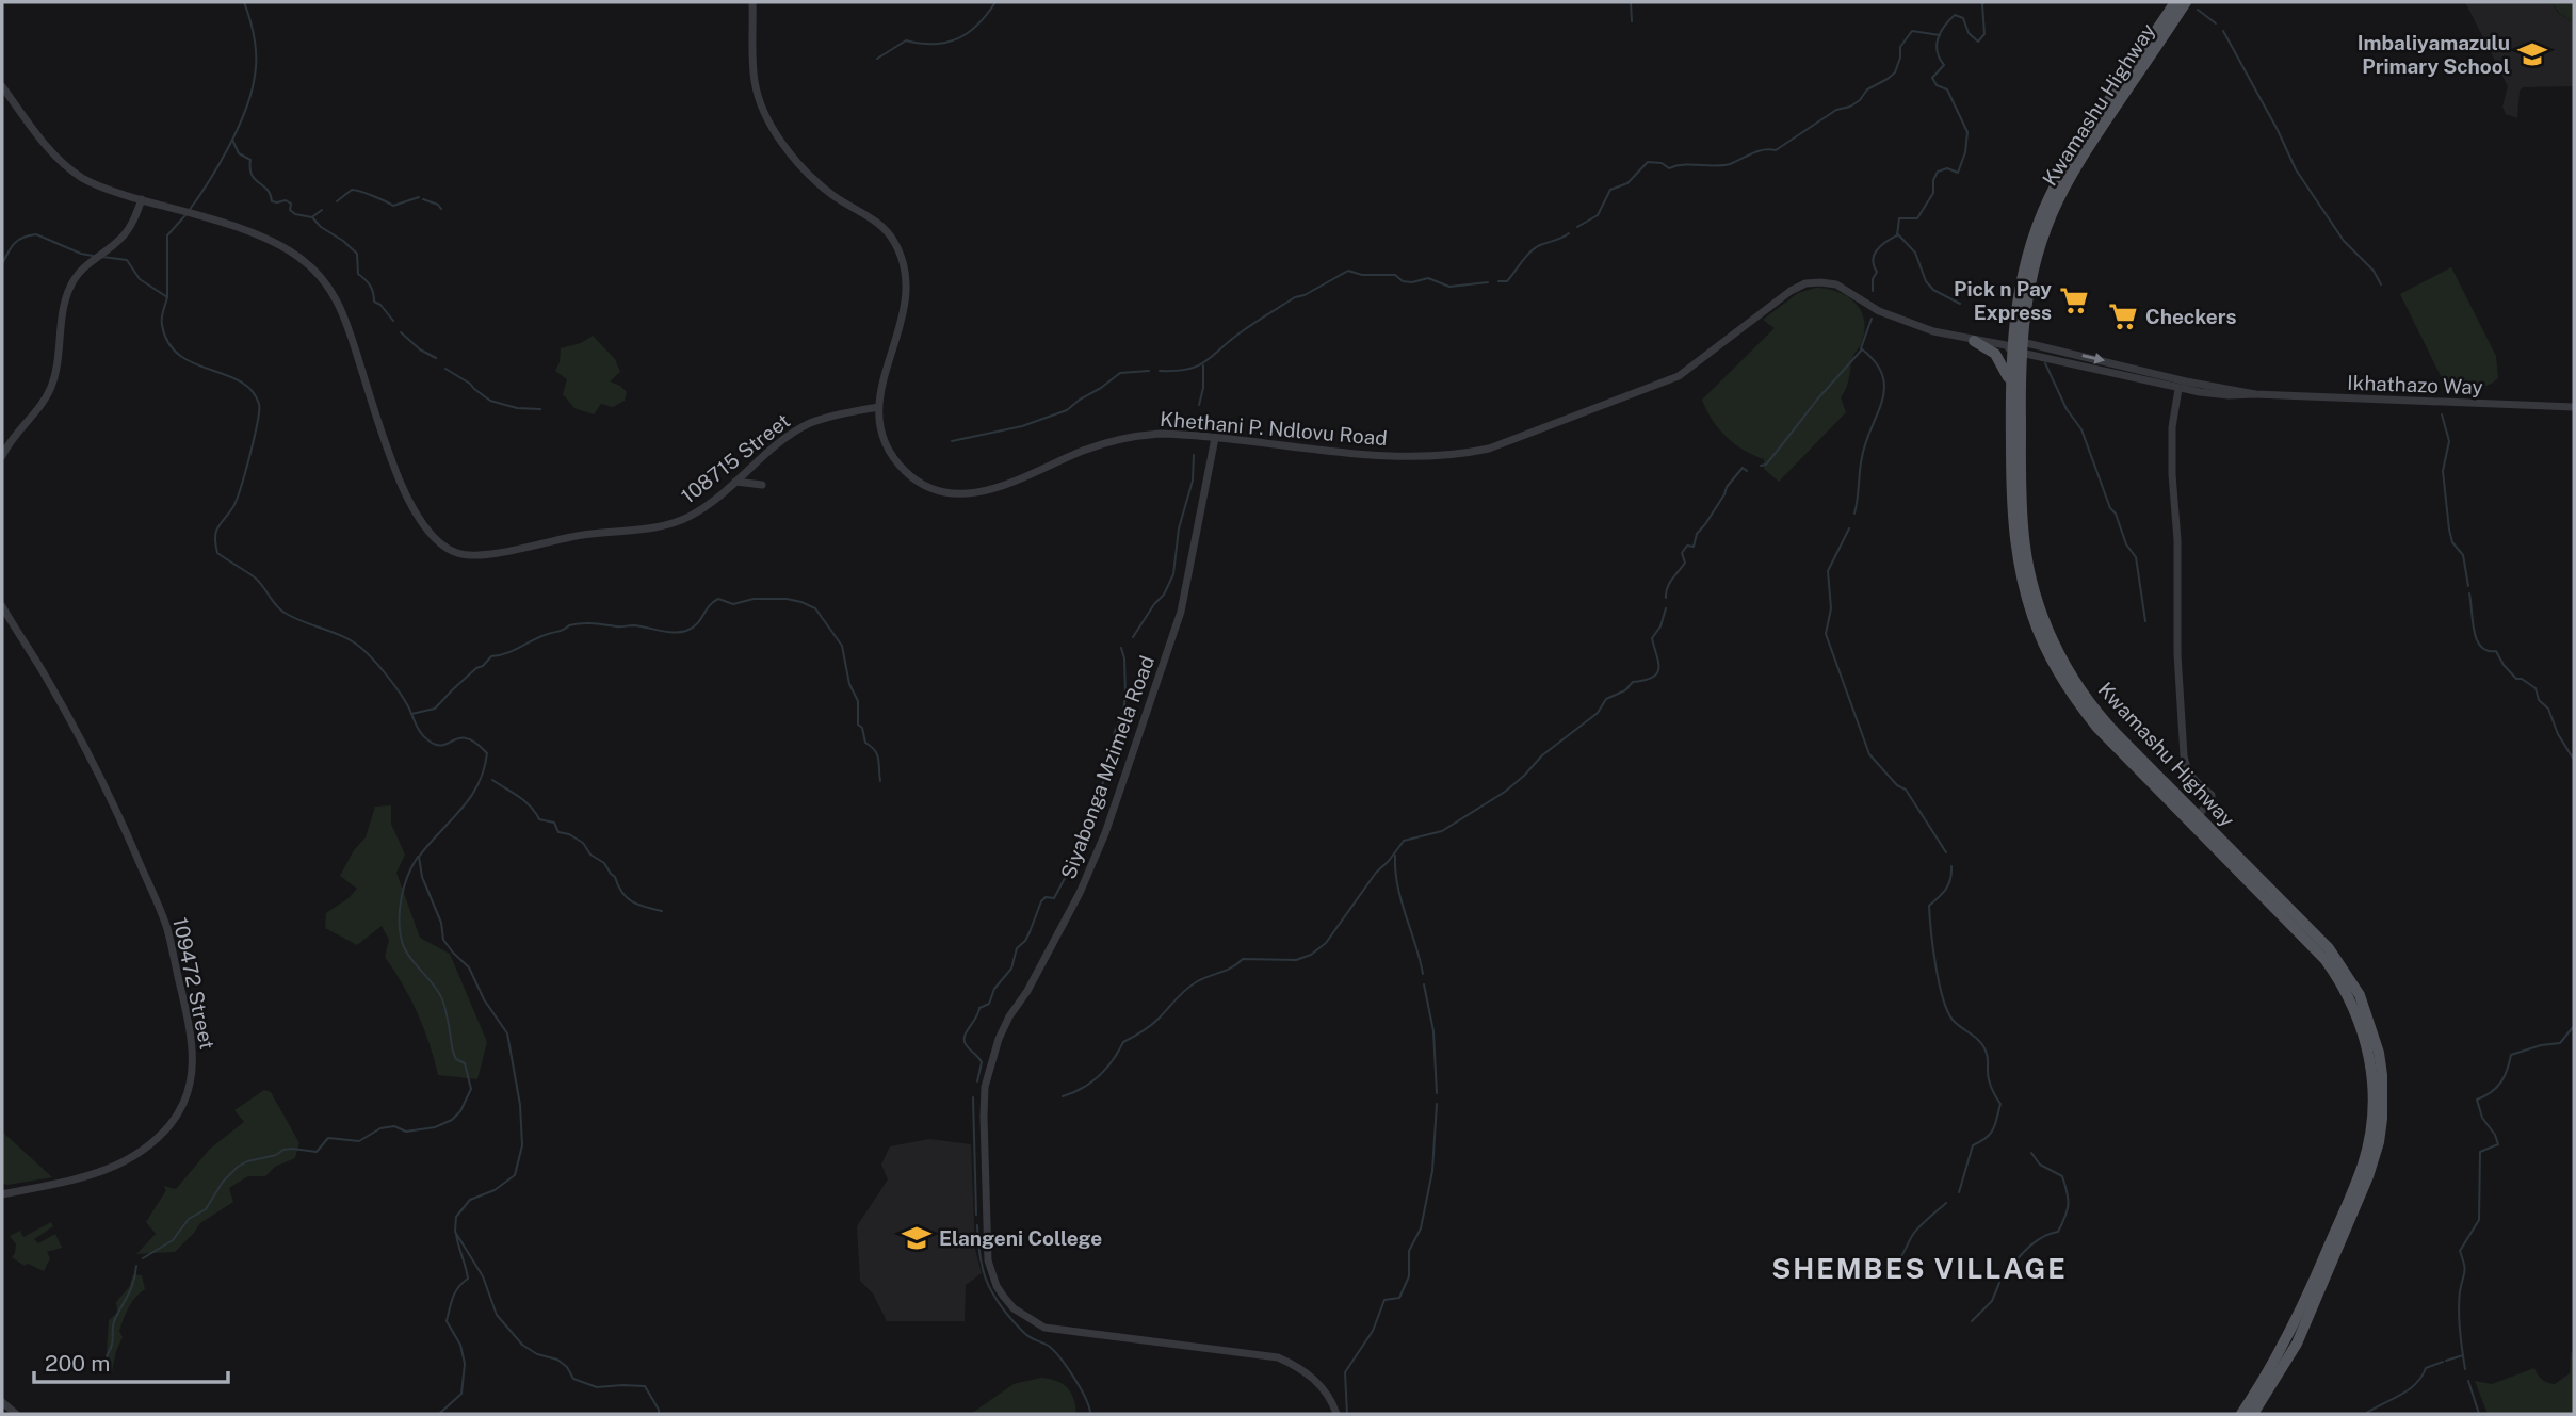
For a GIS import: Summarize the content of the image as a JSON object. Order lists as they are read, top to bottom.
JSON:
{
  "streets": {
    "main road": ["Kwamashu Highway"],
    "street": [
      "Ikhathazo Way",
      "Khethani P. Ndlovu Road",
      "108715 Street",
      "Siyabonga Mzimela Road",
      "109472 Street"
    ]
  },
  "crossings": [
    ["Kwamashu Highway", "Ikhathazo Way"],
    ["Kwamashu Highway", "Khethani P. Ndlovu Road"],
    ["Ikhathazo Way", "Khethani P. Ndlovu Road"],
    ["Khethani P. Ndlovu Road", "108715 Street"],
    ["Khethani P. Ndlovu Road", "Siyabonga Mzimela Road"]
  ],
  "districts": ["SHEMBES VILLAGE"],
  "places": {
    "school or university": ["Imbaliyamazulu Primary School", "Elangeni College"],
    "supermarket": ["Pick n Pay Express", "Checkers"]
  },
  "scale_bar": "200 m"
}
